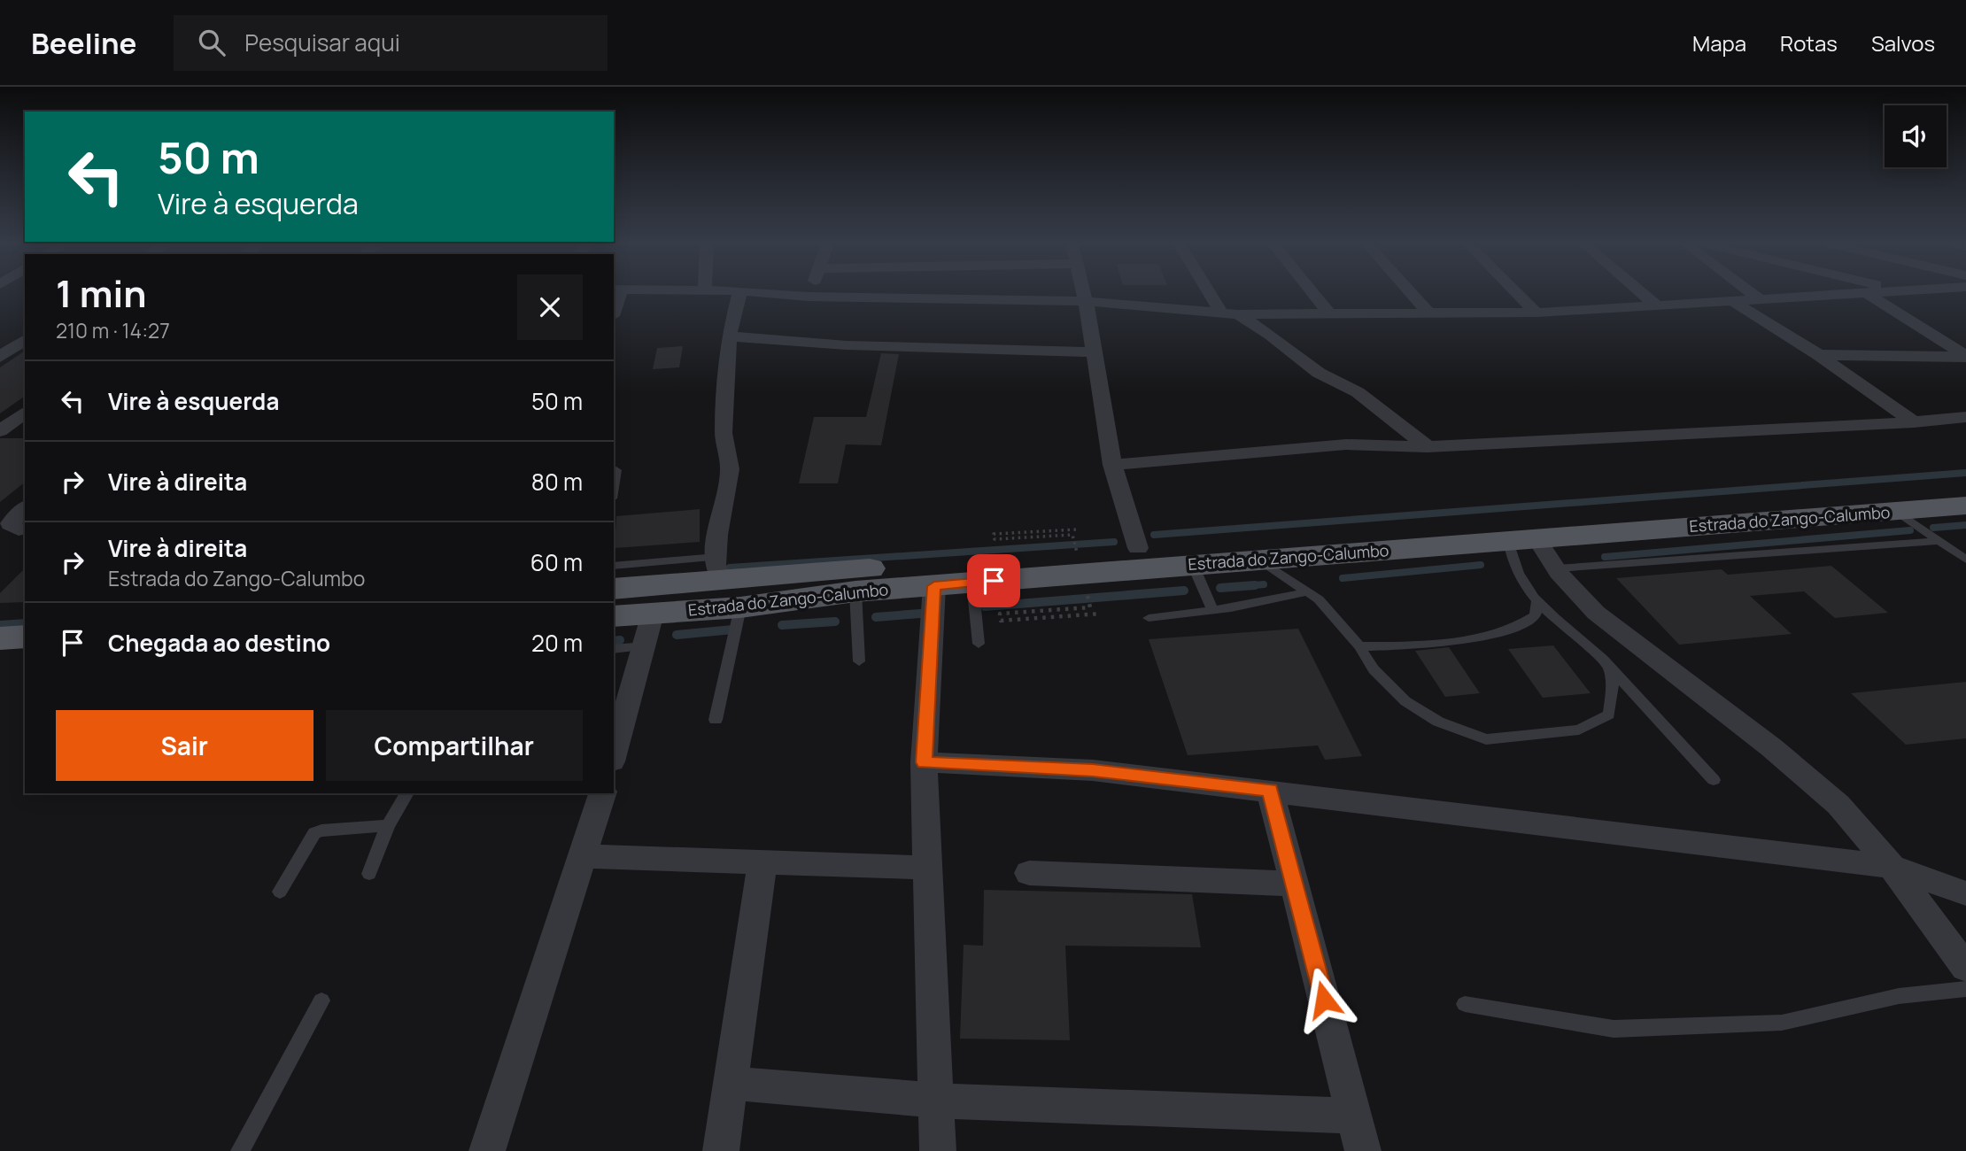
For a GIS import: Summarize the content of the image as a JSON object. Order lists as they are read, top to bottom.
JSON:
{
  "streets": {
    "main road": ["Estrada do Zango-Calumbo"]
  },
  "page": {
    "header": "Beeline",
    "search": "Pesquisar aqui",
    "nav": ["Mapa", "Rotas", "Salvos"],
    "turn": ["50 m", "Vire à esquerda"],
    "heading": ["1 min", "210 m · 14:27"],
    "list": [
      {
        "name": "Vire à esquerda",
        "value": "50 m"
      },
      {
        "name": "Vire à direita",
        "value": "80 m"
      },
      {
        "name": "Vire à direita",
        "note": "Estrada do Zango-Calumbo",
        "value": "60 m"
      },
      {
        "name": "Chegada ao destino",
        "value": "20 m"
      }
    ],
    "buttons": ["Sair", "Compartilhar"]
  }
}
